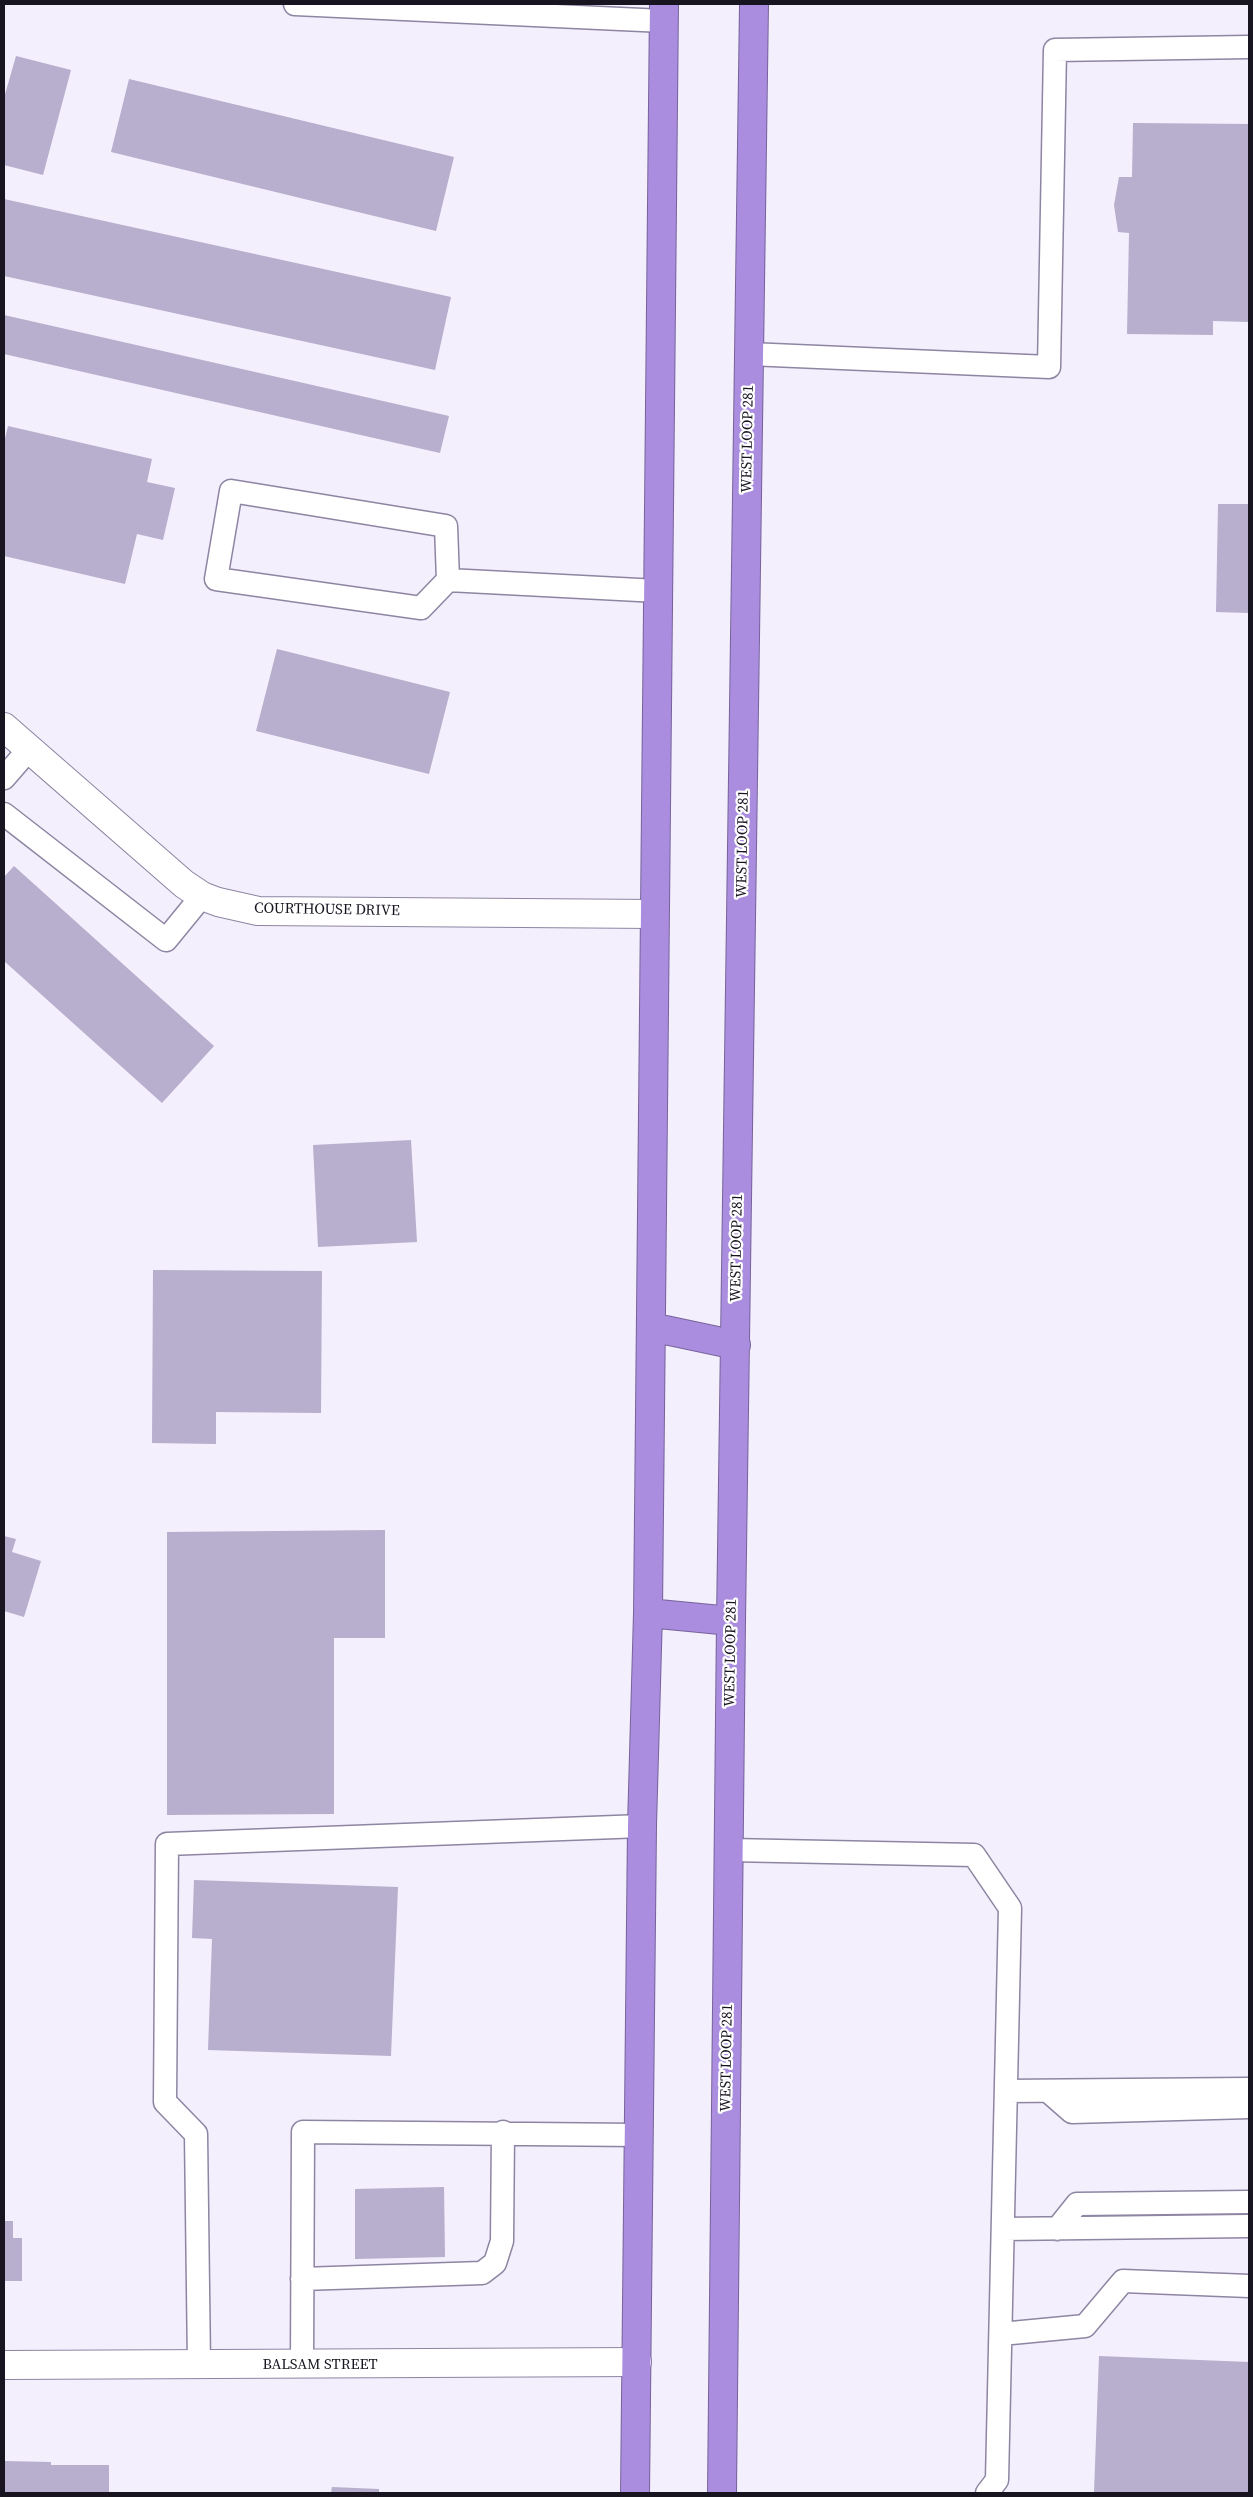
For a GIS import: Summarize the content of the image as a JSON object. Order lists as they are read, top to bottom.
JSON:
{
  "streets": {
    "highway": ["WEST LOOP 281"],
    "street": ["COURTHOUSE DRIVE", "BALSAM STREET"]
  }
}
